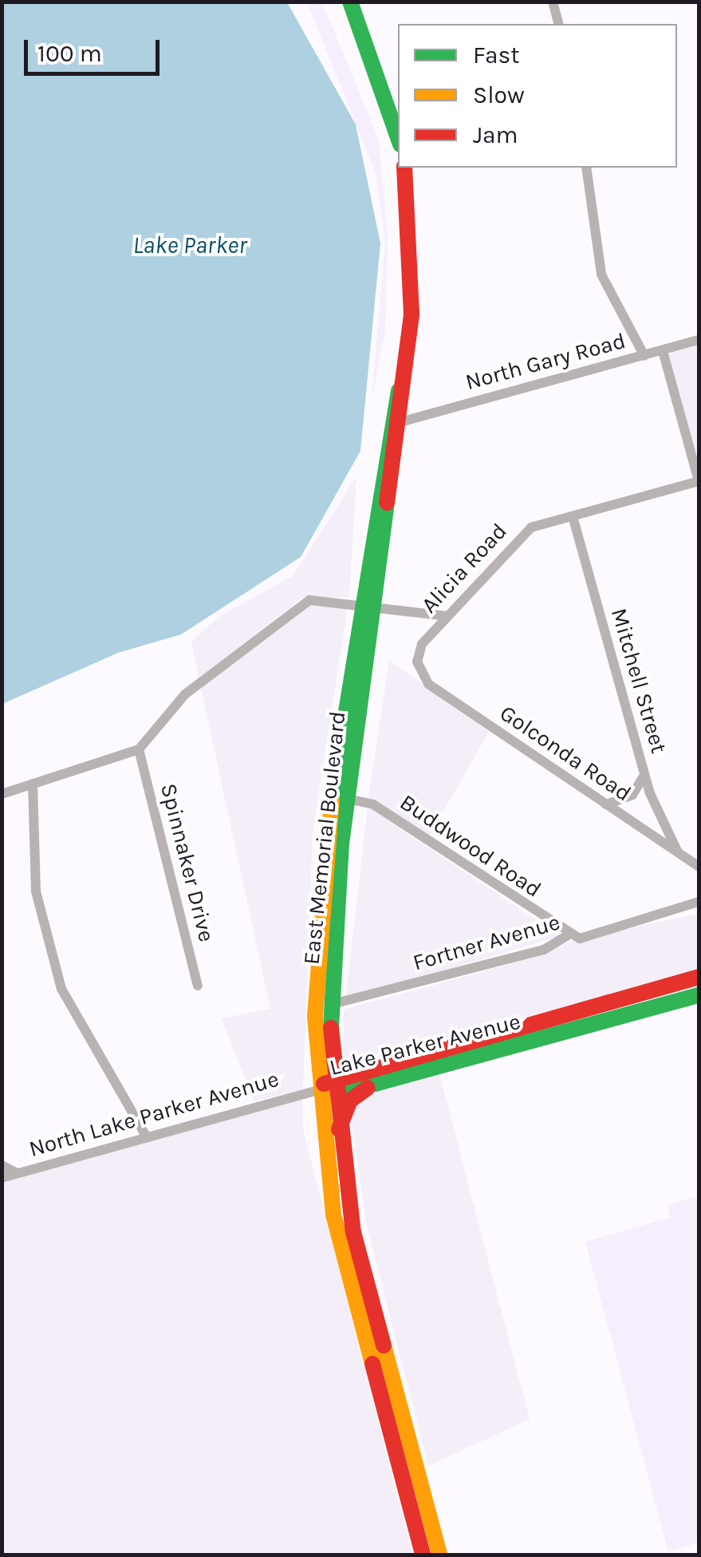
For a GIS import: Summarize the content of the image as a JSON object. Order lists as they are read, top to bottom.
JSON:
{
  "streets": {
    "main road": ["East Memorial Boulevard", "Lake Parker Avenue"],
    "street": [
      "North Gary Road",
      "Alicia Road",
      "Mitchell Street",
      "Golconda Road",
      "Buddwood Road",
      "Spinnaker Drive",
      "Fortner Avenue",
      "North Lake Parker Avenue"
    ]
  },
  "crossings": [
    ["North Gary Road", "East Memorial Boulevard"],
    ["Alicia Road", "Mitchell Street"],
    ["Alicia Road", "Golconda Road"],
    ["Mitchell Street", "Golconda Road"],
    ["East Memorial Boulevard", "Buddwood Road"],
    ["East Memorial Boulevard", "Fortner Avenue"],
    ["East Memorial Boulevard", "Lake Parker Avenue"],
    ["East Memorial Boulevard", "North Lake Parker Avenue"],
    ["Buddwood Road", "Fortner Avenue"],
    ["Lake Parker Avenue", "North Lake Parker Avenue"]
  ],
  "water": ["Lake Parker"],
  "legend": ["Fast", "Slow", "Jam"],
  "scale_bar": "100 m"
}
